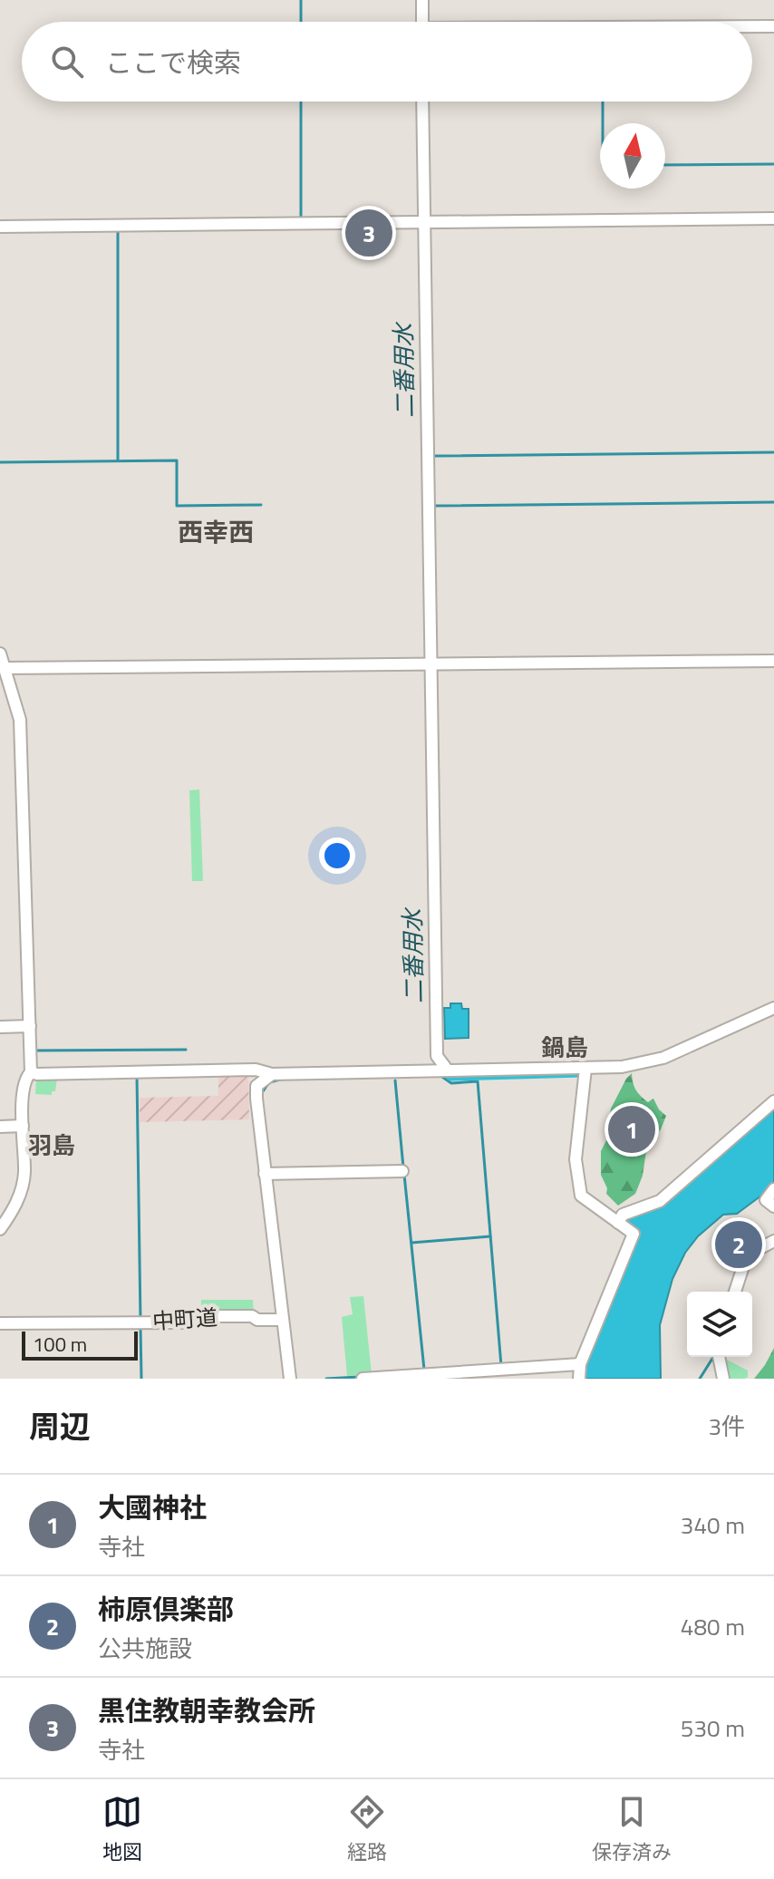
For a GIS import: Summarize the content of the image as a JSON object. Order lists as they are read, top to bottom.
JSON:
{
  "streets": {
    "street": ["中町道"]
  },
  "districts": ["西幸西", "鍋島", "羽島"],
  "water": ["二番用水"],
  "scale_bar": "100 m",
  "north": "top",
  "page": {
    "search": "ここで検索",
    "pins": ["3", "1", "2"],
    "scale": "100 m",
    "heading": ["周辺", "3件"],
    "list": [
      {
        "mark": "1",
        "name": "大國神社",
        "note": "寺社",
        "value": "340 m"
      },
      {
        "mark": "2",
        "name": "柿原倶楽部",
        "note": "公共施設",
        "value": "480 m"
      },
      {
        "mark": "3",
        "name": "黒住教朝幸教会所",
        "note": "寺社",
        "value": "530 m"
      }
    ],
    "nav": ["地図", "経路", "保存済み"]
  }
}
